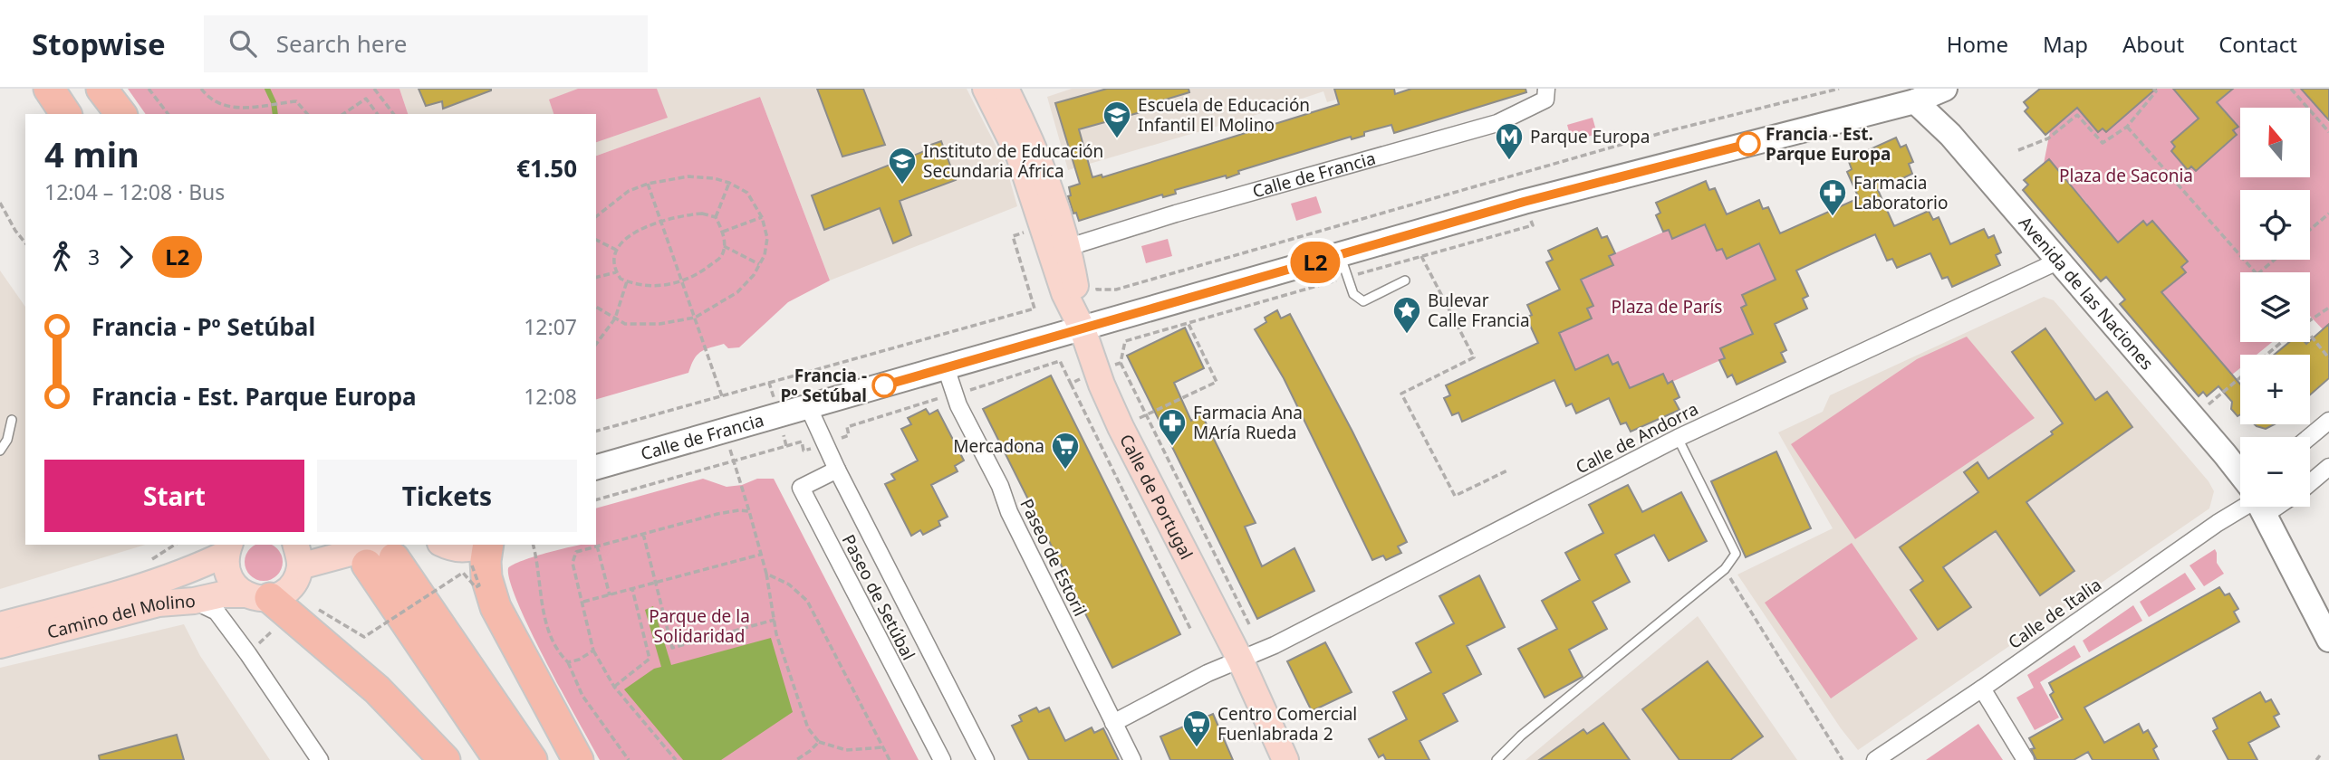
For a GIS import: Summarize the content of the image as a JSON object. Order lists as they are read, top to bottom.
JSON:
{
  "streets": {
    "main road": [
      "Calle de Francia",
      "Avenida de las Naciones",
      "Calle de Portugal",
      "Camino del Molino"
    ],
    "street": [
      "Calle de Andorra",
      "Paseo de Estoril",
      "Paseo de Setúbal",
      "Calle de Italia"
    ]
  },
  "crossings": [
    ["Calle de Francia", "Avenida de las Naciones"],
    ["Calle de Francia", "Calle de Portugal"],
    ["Calle de Francia", "Paseo de Estoril"],
    ["Calle de Francia", "Paseo de Setúbal"],
    ["Avenida de las Naciones", "Calle de Andorra"],
    ["Calle de Andorra", "Calle de Portugal"]
  ],
  "parks": ["Plaza de Saconia", "Plaza de París", "Parque de la Solidaridad"],
  "places": {
    "school or university": ["Escuela de Educación Infantil El Molino", "Instituto de Educación Secundaria África"],
    "other": ["Francia - Est. Parque Europa", "Francia - Pº Setúbal"],
    "metro station": ["Parque Europa"],
    "pharmacy": ["Farmacia Laboratorio", "Farmacia Ana MAría Rueda"],
    "place": ["Bulevar Calle Francia"],
    "supermarket": ["Mercadona", "Centro Comercial Fuenlabrada 2"]
  },
  "lines": ["bus line L2"],
  "north": "top",
  "page": {
    "header": "Stopwise",
    "search": "Search here",
    "nav": [
      "Home",
      "Map",
      "About",
      "Contact"
    ],
    "on_map": "L2",
    "map_buttons": ["+", "−"],
    "heading": ["4 min", "12:04 – 12:08 · Bus", "€1.50"],
    "legs": ["3", "L2"],
    "list": [
      {
        "name": "Francia - Pº Setúbal",
        "value": "12:07"
      },
      {
        "name": "Francia - Est. Parque Europa",
        "value": "12:08"
      }
    ],
    "buttons": ["Start", "Tickets"]
  }
}
